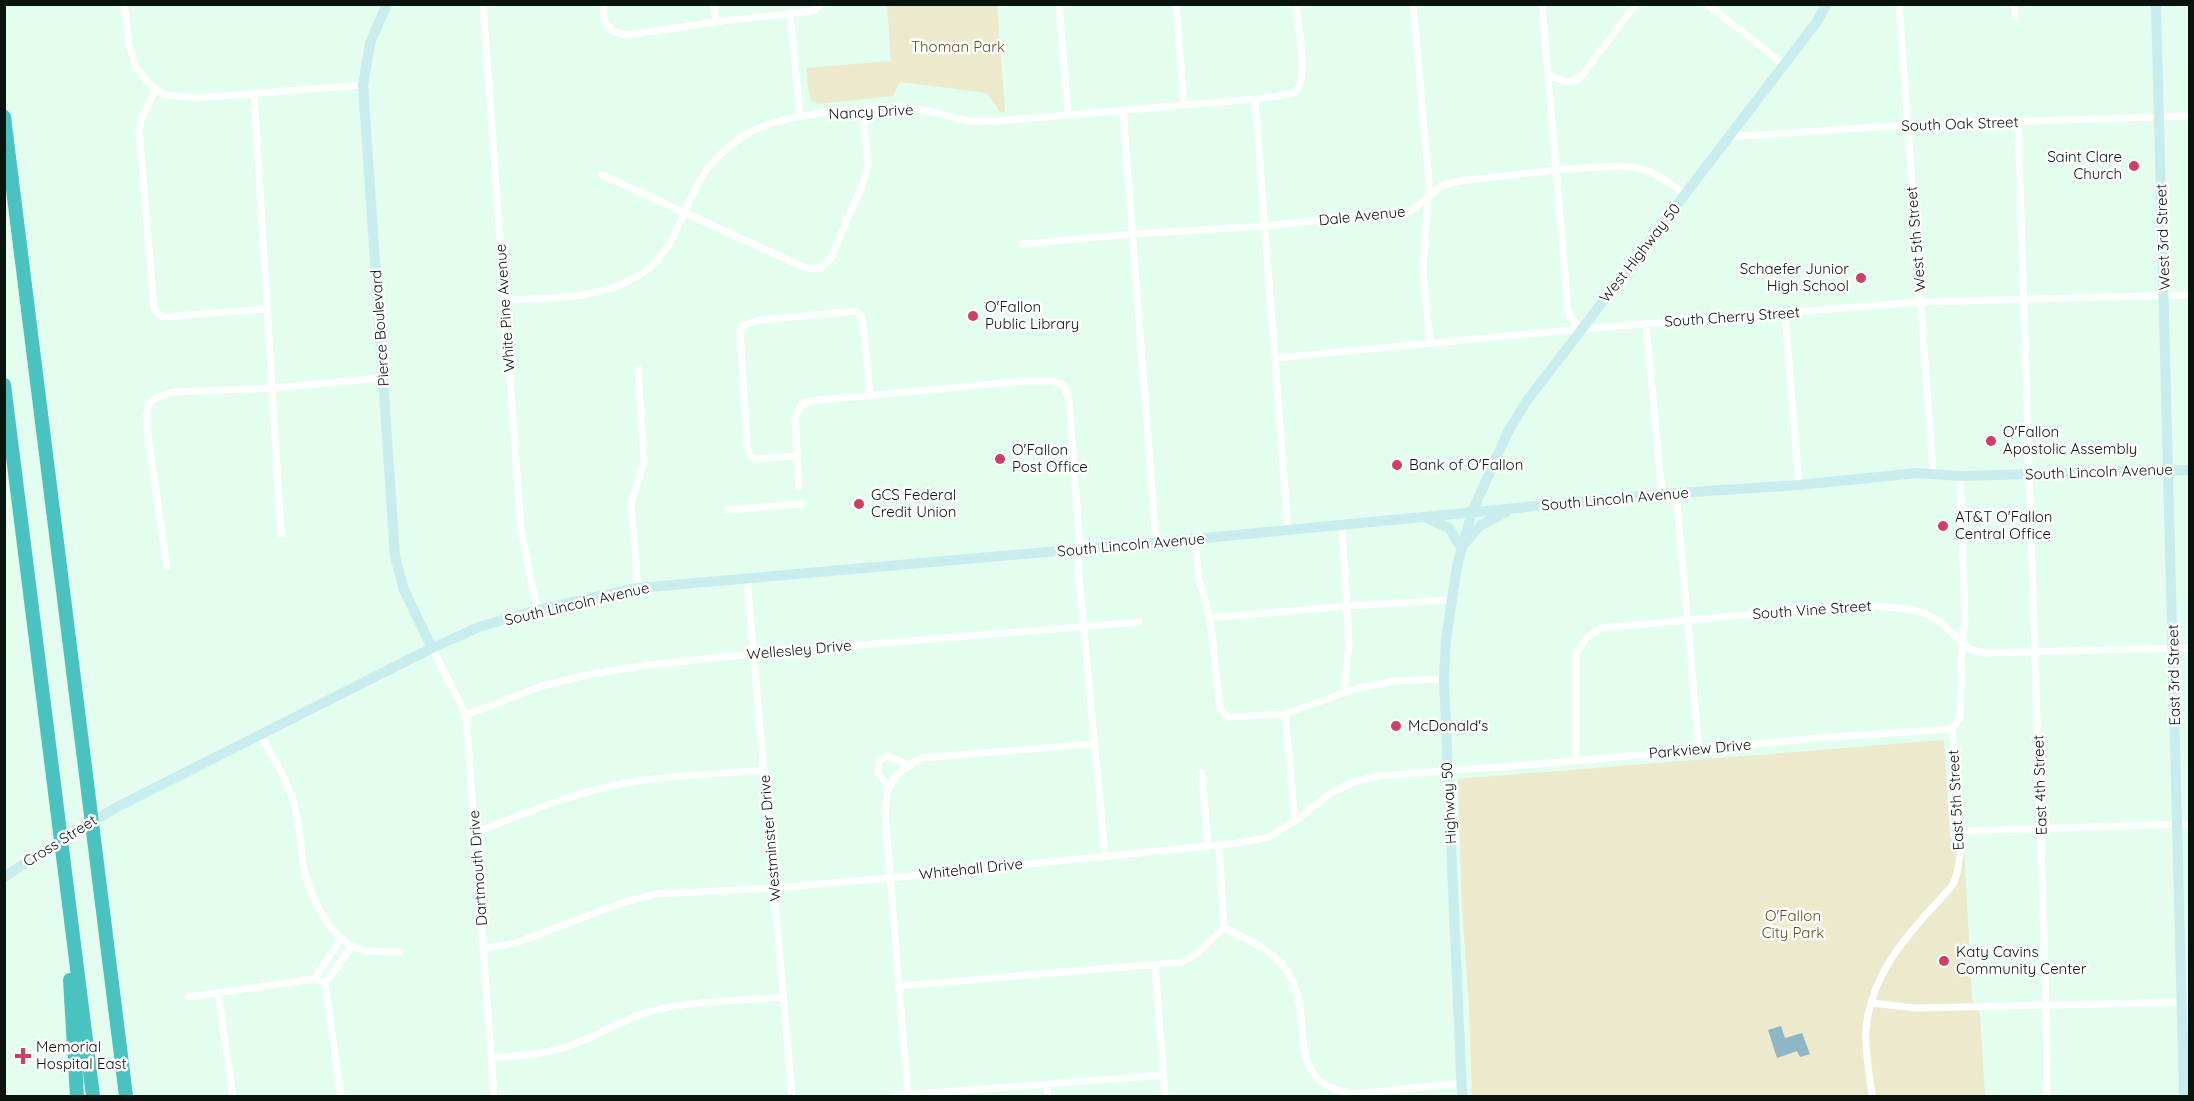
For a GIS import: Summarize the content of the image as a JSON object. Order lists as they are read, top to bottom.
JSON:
{
  "streets": {
    "main road": [
      "West 3rd Street",
      "West Highway 50",
      "Pierce Boulevard",
      "South Lincoln Avenue",
      "East 3rd Street",
      "Highway 50",
      "Cross Street"
    ],
    "street": [
      "Nancy Drive",
      "South Oak Street",
      "Dale Avenue",
      "West 5th Street",
      "White Pine Avenue",
      "South Cherry Street",
      "South Vine Street",
      "Wellesley Drive",
      "Parkview Drive",
      "East 4th Street",
      "East 5th Street",
      "Westminster Drive",
      "Dartmouth Drive",
      "Whitehall Drive"
    ]
  },
  "crossings": [
    ["Nancy Drive", "White Pine Avenue"],
    ["South Oak Street", "West 3rd Street"],
    ["South Oak Street", "West 5th Street"],
    ["South Oak Street", "West Highway 50"],
    ["South Oak Street", "East 4th Street"],
    ["Dale Avenue", "West Highway 50"],
    ["West 3rd Street", "South Cherry Street"],
    ["West 3rd Street", "South Lincoln Avenue"],
    ["West 3rd Street", "East 3rd Street"],
    ["West 5th Street", "South Cherry Street"],
    ["West 5th Street", "South Lincoln Avenue"],
    ["West Highway 50", "South Cherry Street"],
    ["West Highway 50", "South Lincoln Avenue"],
    ["West Highway 50", "Highway 50"],
    ["White Pine Avenue", "South Lincoln Avenue"],
    ["South Cherry Street", "East 4th Street"],
    ["Pierce Boulevard", "South Lincoln Avenue"],
    ["Pierce Boulevard", "Dartmouth Drive"],
    ["South Lincoln Avenue", "East 3rd Street"],
    ["South Lincoln Avenue", "East 4th Street"],
    ["South Lincoln Avenue", "East 5th Street"],
    ["South Lincoln Avenue", "Highway 50"],
    ["South Lincoln Avenue", "Westminster Drive"],
    ["South Lincoln Avenue", "Cross Street"],
    ["South Lincoln Avenue", "Dartmouth Drive"],
    ["South Vine Street", "East 3rd Street"],
    ["South Vine Street", "Parkview Drive"],
    ["South Vine Street", "East 4th Street"],
    ["South Vine Street", "East 5th Street"],
    ["Wellesley Drive", "Westminster Drive"],
    ["Wellesley Drive", "Dartmouth Drive"],
    ["Parkview Drive", "East 5th Street"],
    ["Parkview Drive", "Highway 50"],
    ["Parkview Drive", "Whitehall Drive"],
    ["Highway 50", "Whitehall Drive"],
    ["Westminster Drive", "Whitehall Drive"],
    ["Dartmouth Drive", "Whitehall Drive"]
  ],
  "parks": ["Thoman Park", "O'Fallon City Park"],
  "places": {
    "other": [
      "Saint Clare Church",
      "Schaefer Junior High School",
      "O'Fallon Public Library",
      "O'Fallon Apostolic Assembly",
      "O'Fallon Post Office",
      "Bank of O'Fallon",
      "GCS Federal Credit Union",
      "AT&T O'Fallon Central Office",
      "McDonald's",
      "Katy Cavins Community Center"
    ],
    "health": ["Memorial Hospital East"]
  }
}
